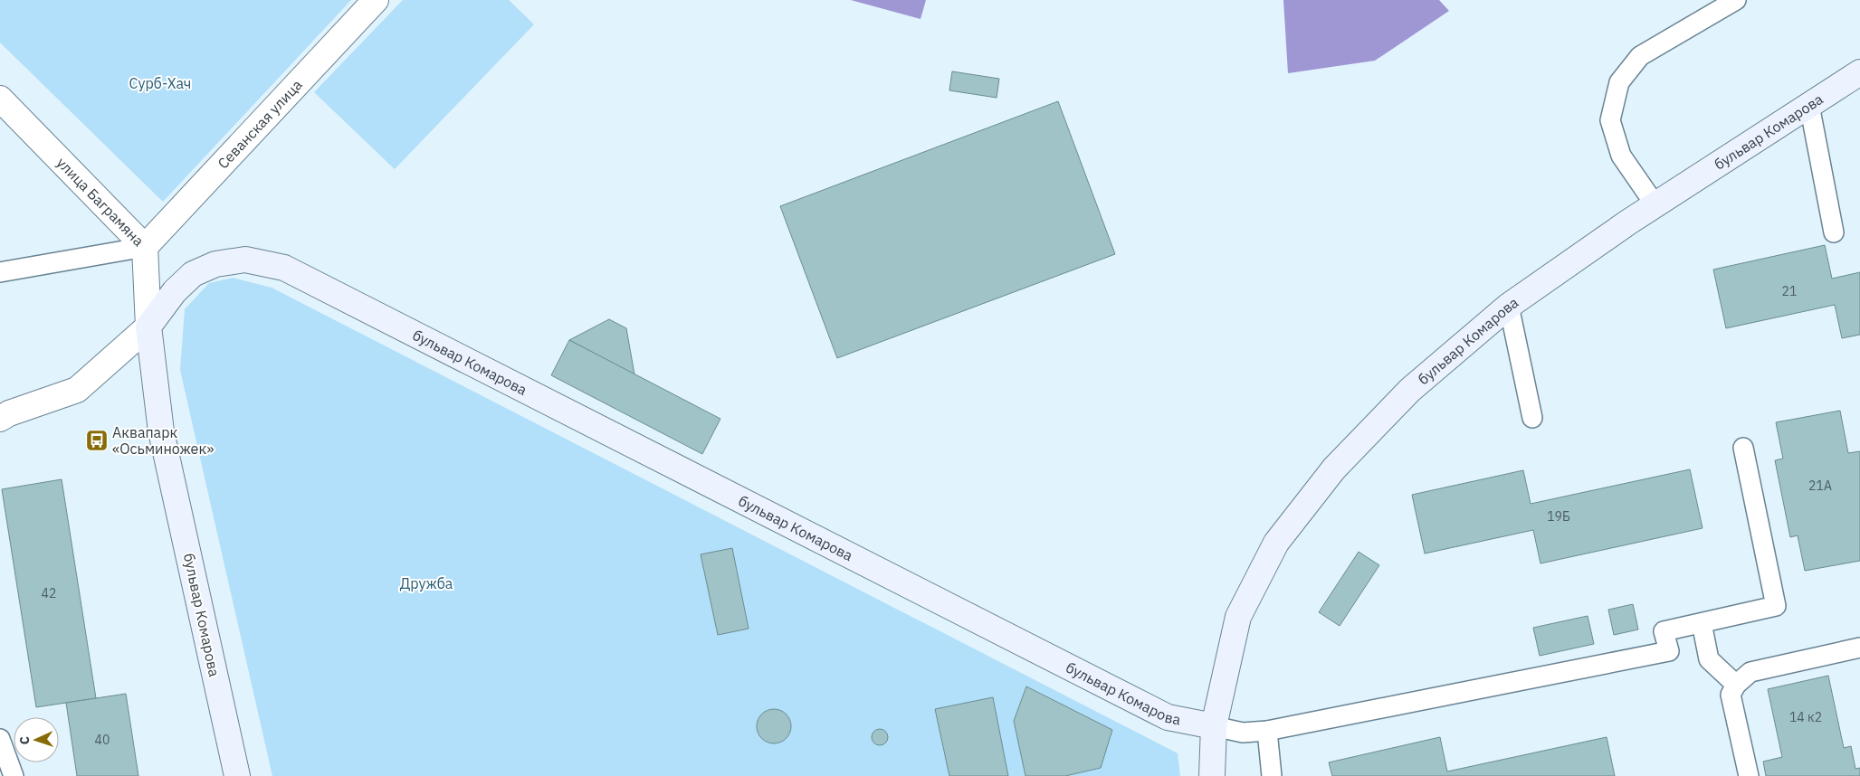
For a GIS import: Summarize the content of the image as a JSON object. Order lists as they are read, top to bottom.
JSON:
{
  "streets": {
    "street": ["Севанская улица", "бульвар Комарова", "улица Баграмяна"]
  },
  "crossings": [
    ["Севанская улица", "улица Баграмяна"],
    ["бульвар Комарова", "улица Баграмяна"]
  ],
  "parks": ["Сурб-Хач", "Дружба"],
  "places": {
    "bus stop": ["Аквапарк «Осьминожек»"]
  },
  "house_numbers": [
    "21",
    "21А",
    "19Б",
    "42",
    "14 к2",
    "40"
  ],
  "north": "left"
}
